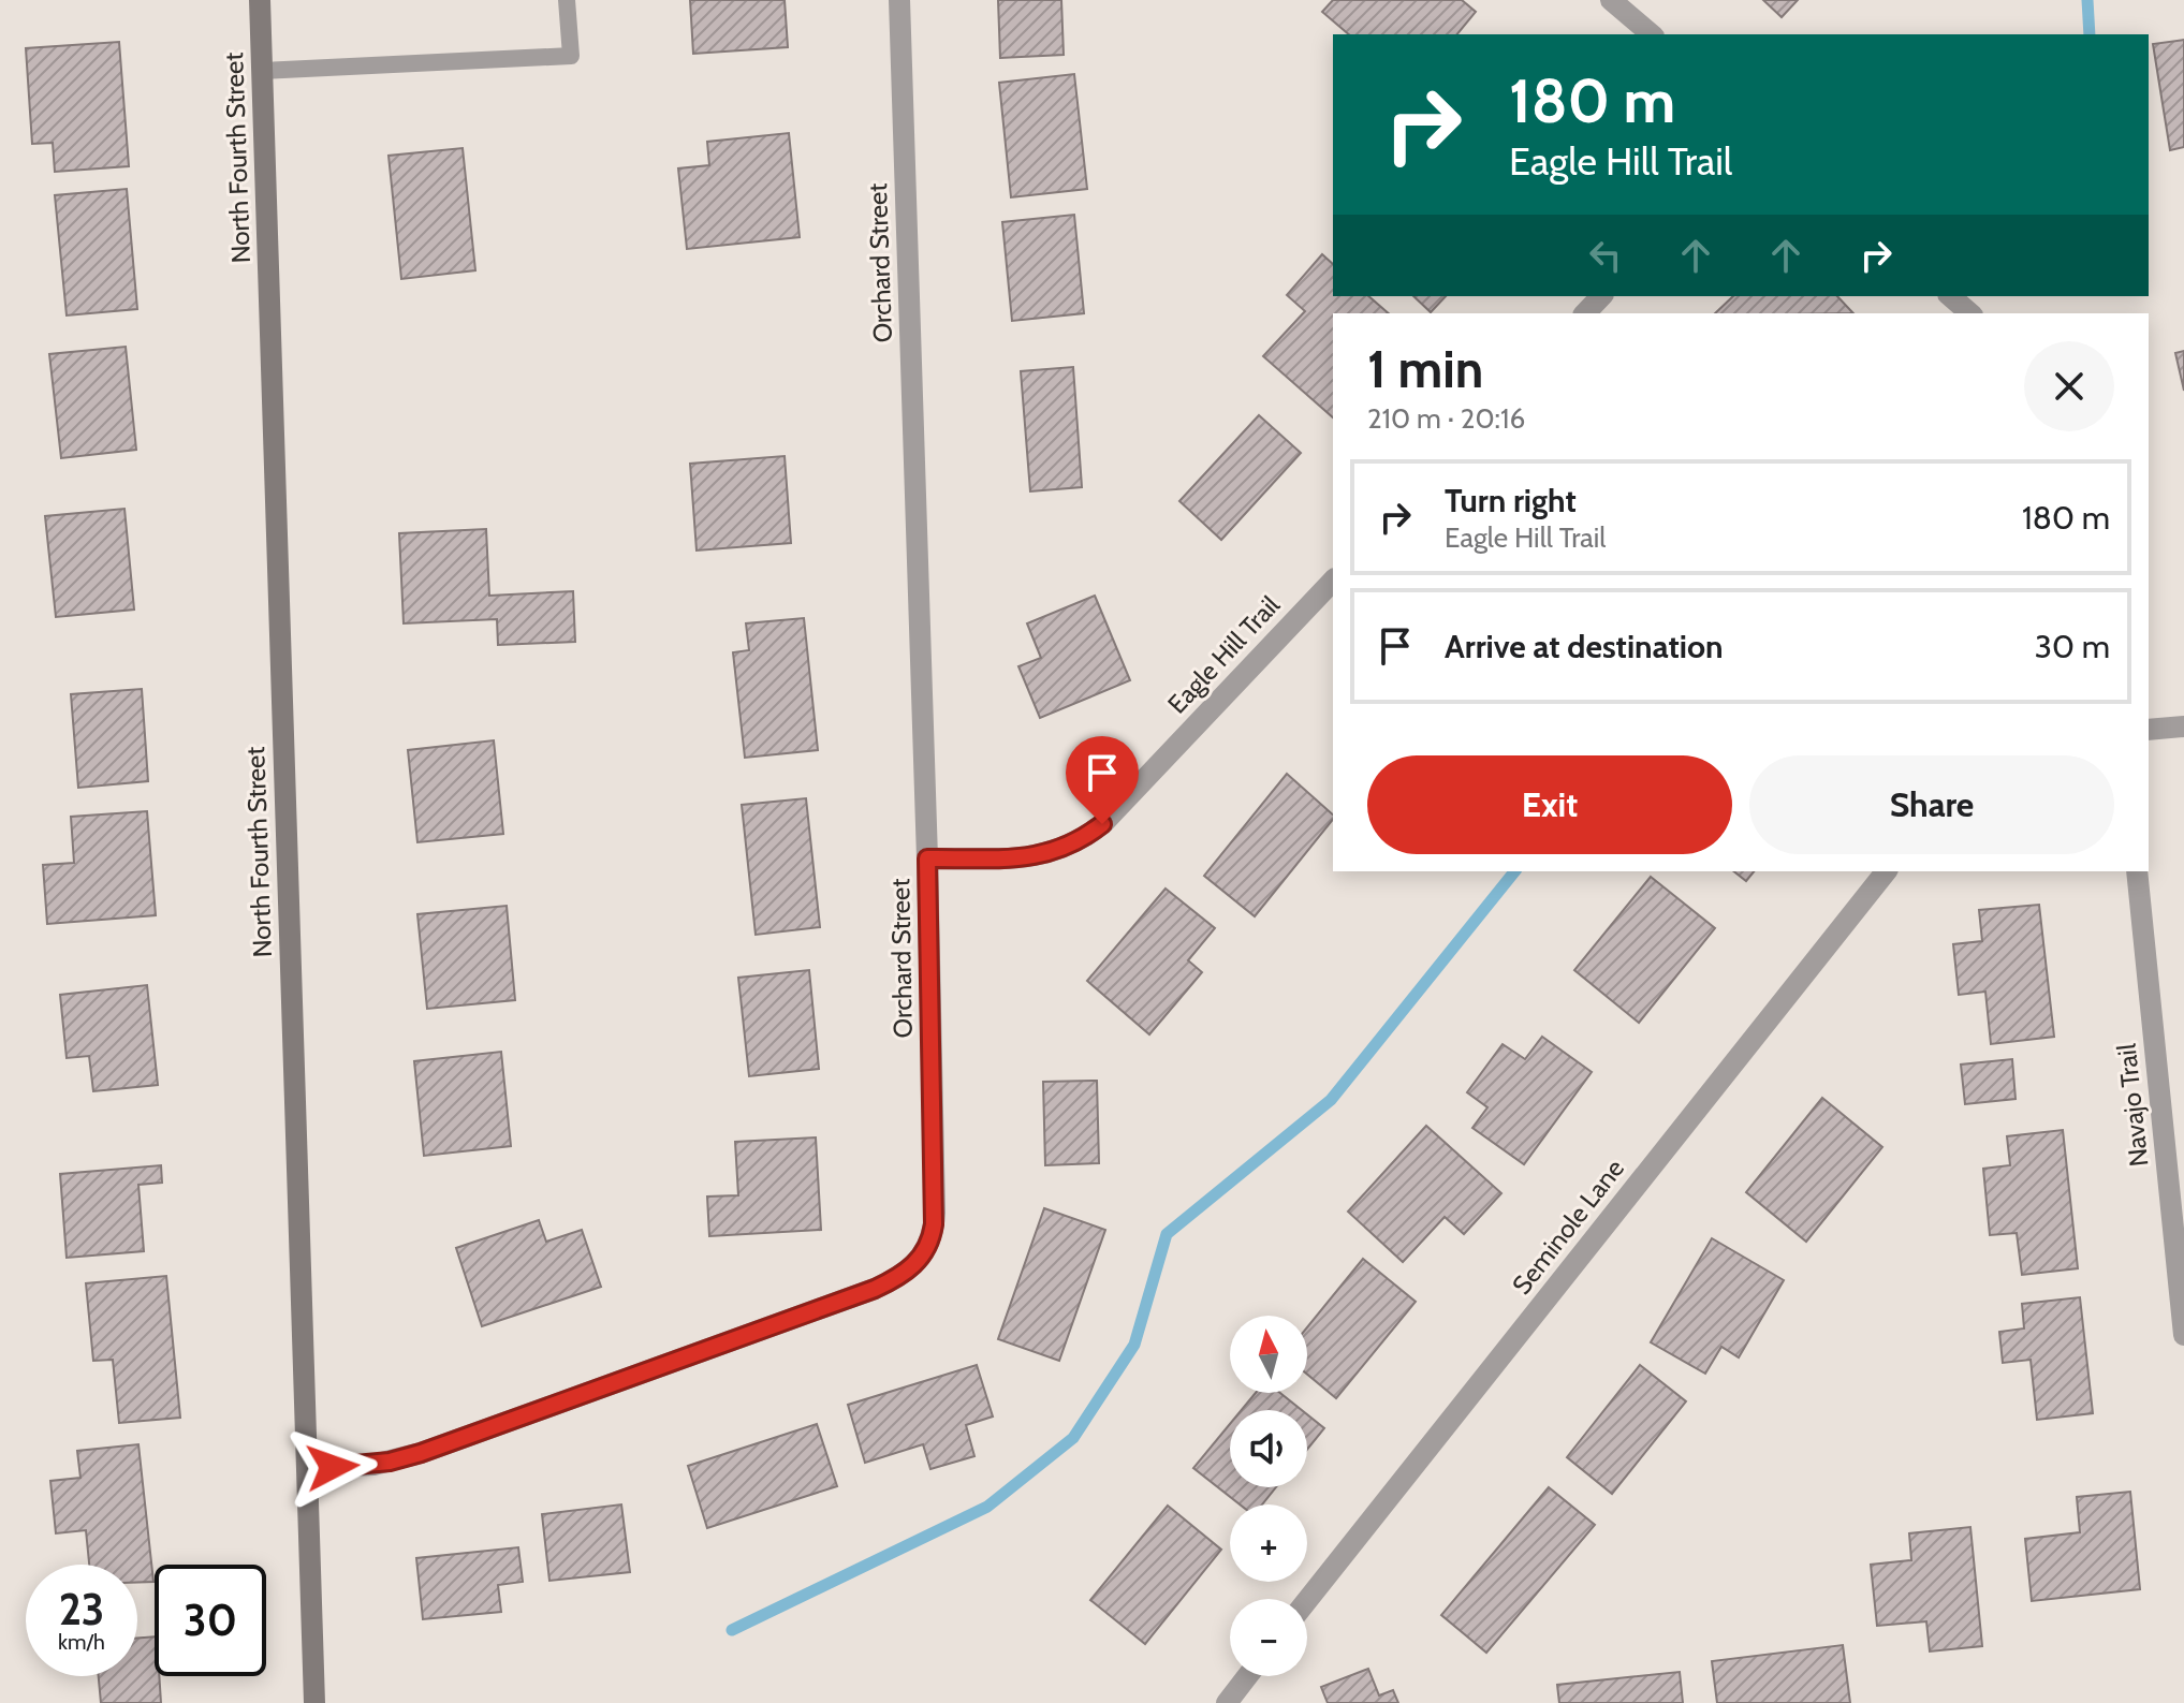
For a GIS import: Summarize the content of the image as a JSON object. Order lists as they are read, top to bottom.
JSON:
{
  "streets": {
    "main road": ["North Fourth Street"],
    "street": [
      "Orchard Street",
      "Eagle Hill Trail",
      "Navajo Trail",
      "Seminole Lane"
    ]
  },
  "crossings": [
    ["North Fourth Street", "Orchard Street"],
    ["Orchard Street", "Eagle Hill Trail"]
  ],
  "north": "top",
  "page": {
    "turn": ["180 m", "Eagle Hill Trail"],
    "heading": ["1 min", "210 m · 20:16"],
    "list": [
      {
        "name": "Turn right",
        "note": "Eagle Hill Trail",
        "value": "180 m"
      },
      {
        "name": "Arrive at destination",
        "value": "30 m"
      }
    ],
    "buttons": ["Exit", "Share"],
    "map_buttons": ["+", "−"],
    "speed": "23 km/h",
    "limit": "30"
  }
}
